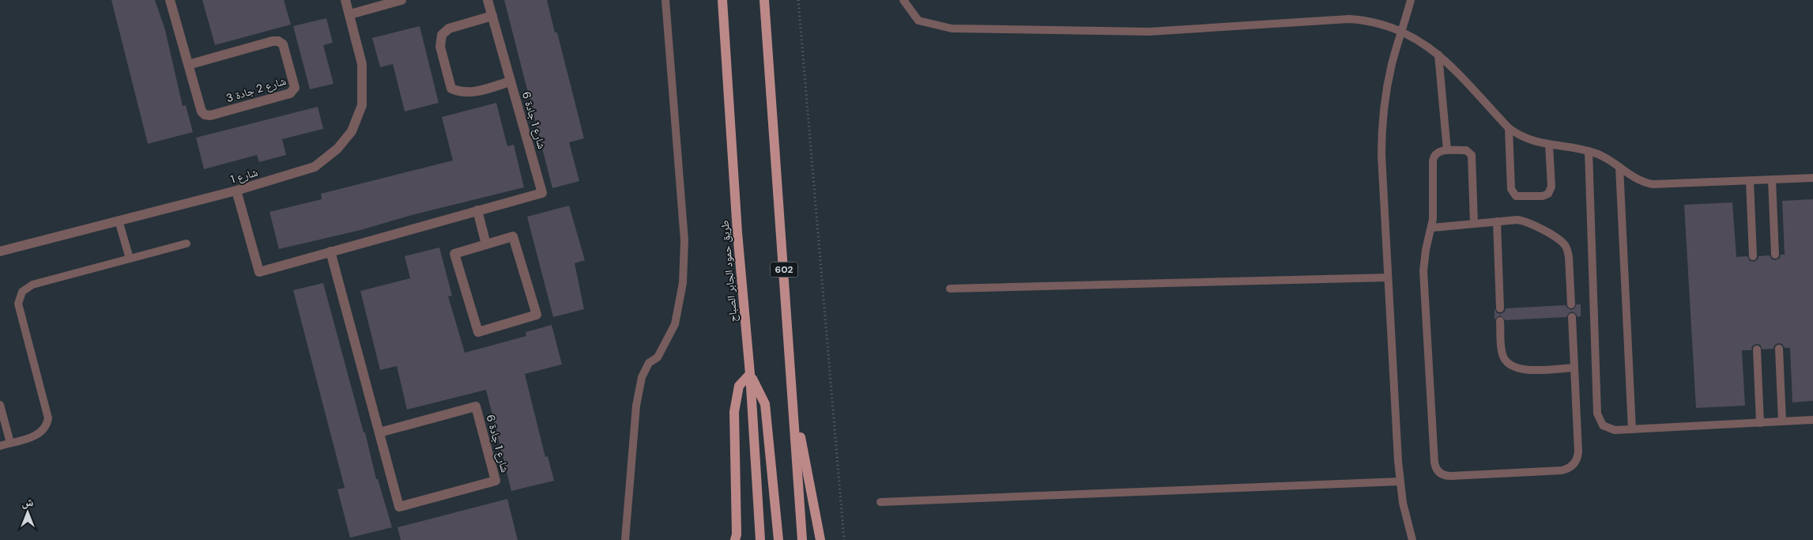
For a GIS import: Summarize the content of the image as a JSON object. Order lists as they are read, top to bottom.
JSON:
{
  "streets": {
    "main road": ["602", "طريق حمود الجابر الصباح"],
    "street": ["شارع 2 جادة 3", "شارع 1 جادة 6", "شارع 1"]
  },
  "crossings": [
    ["شارع 1 جادة 6", "شارع 1"]
  ],
  "north": "top"
}
